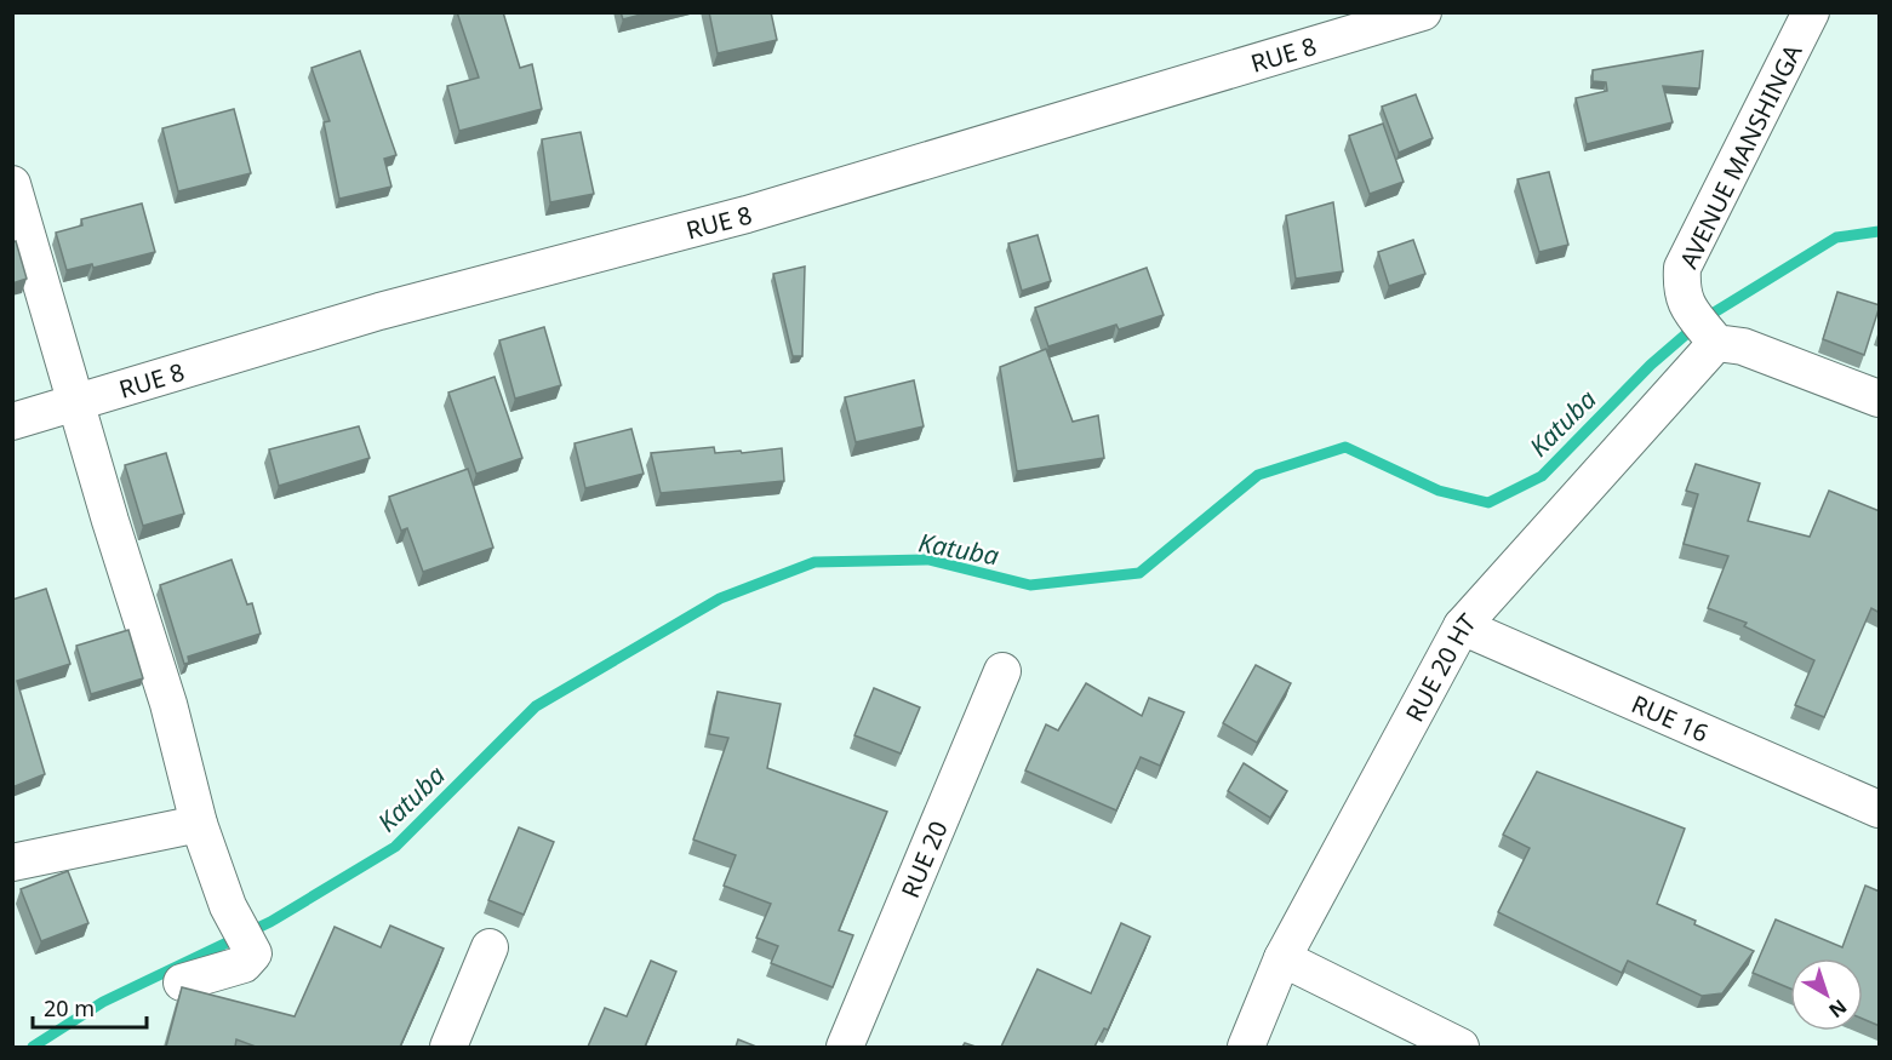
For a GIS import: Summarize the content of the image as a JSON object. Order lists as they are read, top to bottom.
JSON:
{
  "streets": {
    "street": [
      "RUE 8",
      "AVENUE MANSHINGA",
      "RUE 20 HT",
      "RUE 16",
      "RUE 20"
    ]
  },
  "crossings": [
    ["AVENUE MANSHINGA", "RUE 20 HT"],
    ["RUE 20 HT", "RUE 16"]
  ],
  "water": ["Katuba"],
  "scale_bar": "20 m",
  "north": "bottom right"
}
